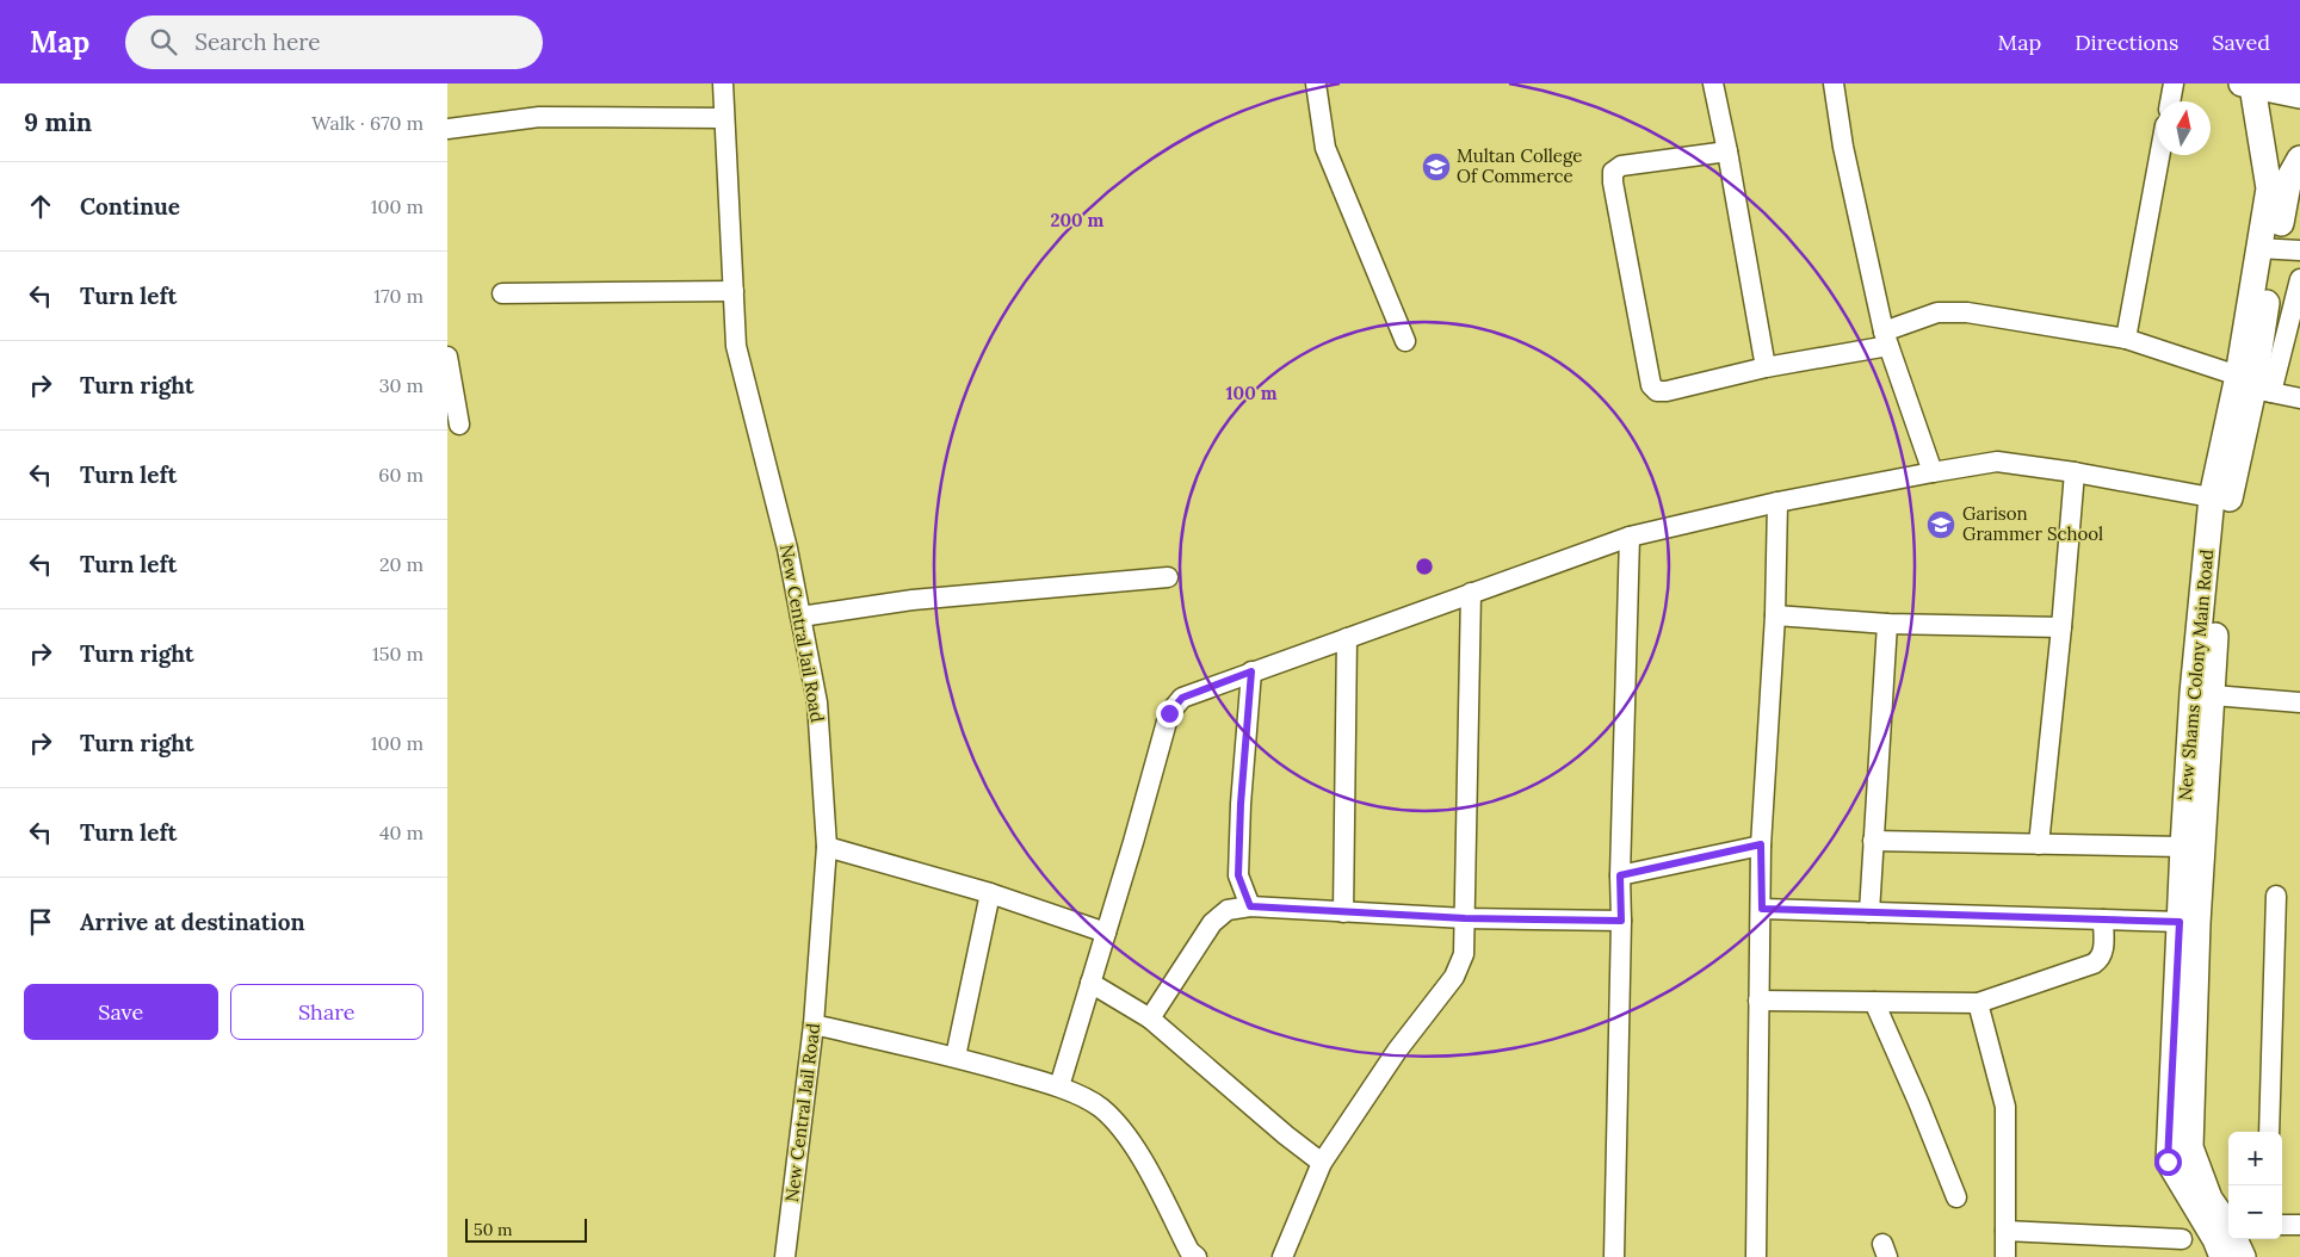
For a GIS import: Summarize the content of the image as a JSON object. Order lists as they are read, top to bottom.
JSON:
{
  "streets": {
    "main road": ["New Shams Colony Main Road"],
    "street": ["New Central Jail Road"]
  },
  "places": {
    "school or university": ["Multan College Of Commerce", "Garison Grammer School"]
  },
  "scale_bar": "50 m",
  "north": "top",
  "page": {
    "header": "Map",
    "search": "Search here",
    "nav": ["Map", "Directions", "Saved"],
    "heading": ["9 min", "Walk · 670 m"],
    "list": [
      ["Continue", "100 m"],
      ["Turn left", "170 m"],
      ["Turn right", "30 m"],
      ["Turn left", "60 m"],
      ["Turn left", "20 m"],
      ["Turn right", "150 m"],
      ["Turn right", "100 m"],
      ["Turn left", "40 m"],
      "Arrive at destination"
    ],
    "buttons": ["Save", "Share"],
    "map_buttons": ["+", "−"],
    "scale": "50 m"
  },
  "rings": ["200 m", "100 m"]
}
